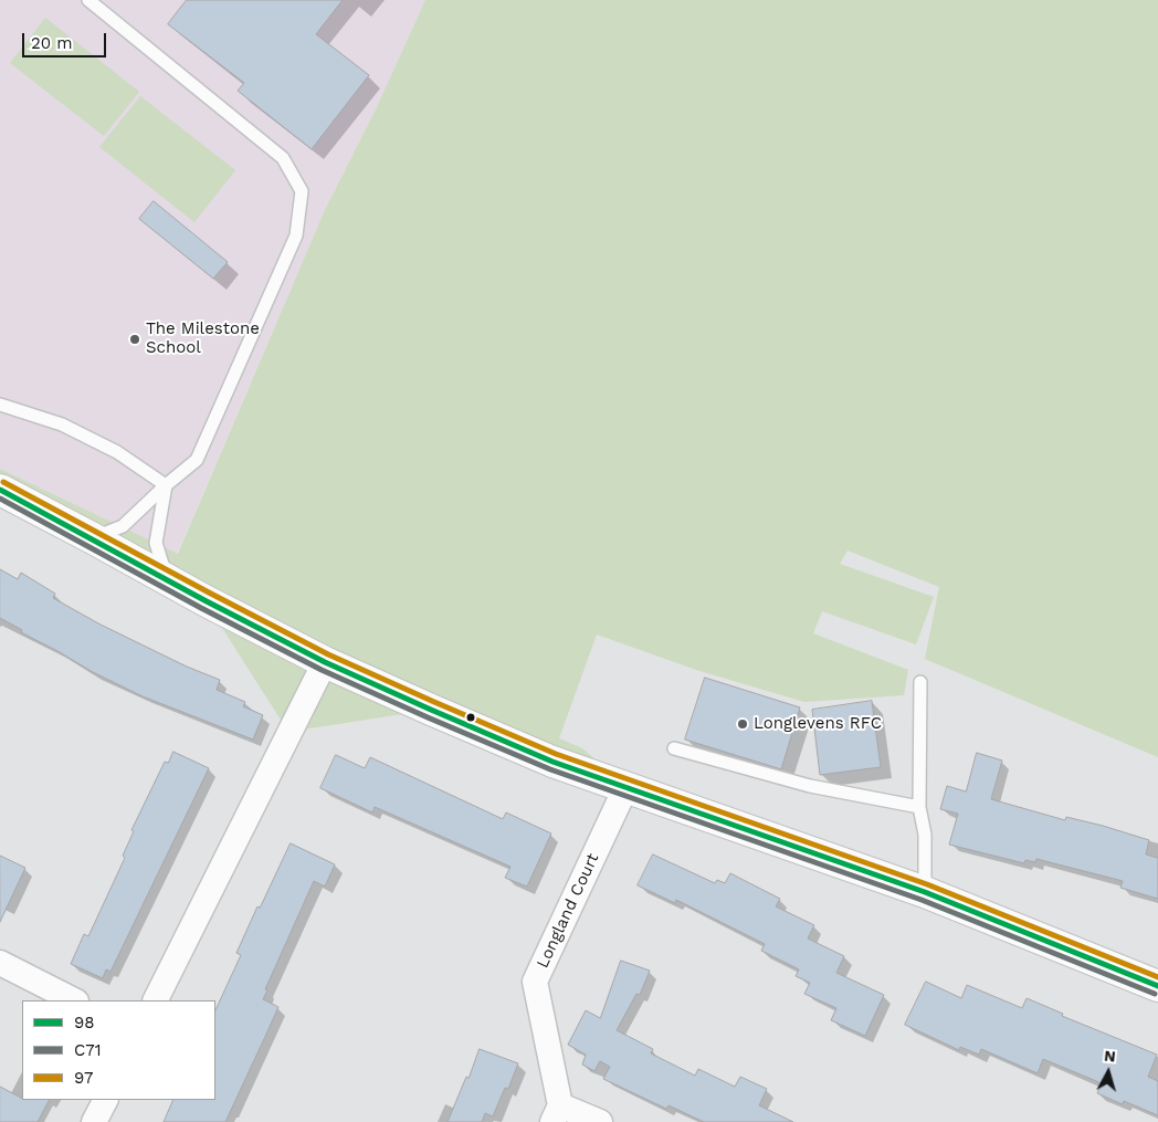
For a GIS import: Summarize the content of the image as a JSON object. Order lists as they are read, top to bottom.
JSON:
{
  "streets": {
    "street": ["Longland Court"]
  },
  "places": ["The Milestone School", "Longlevens RFC"],
  "lines": ["transit line 97", "transit line 98", "transit line C71"],
  "legend": ["98", "C71", "97"],
  "scale_bar": "20 m",
  "north": "top"
}
